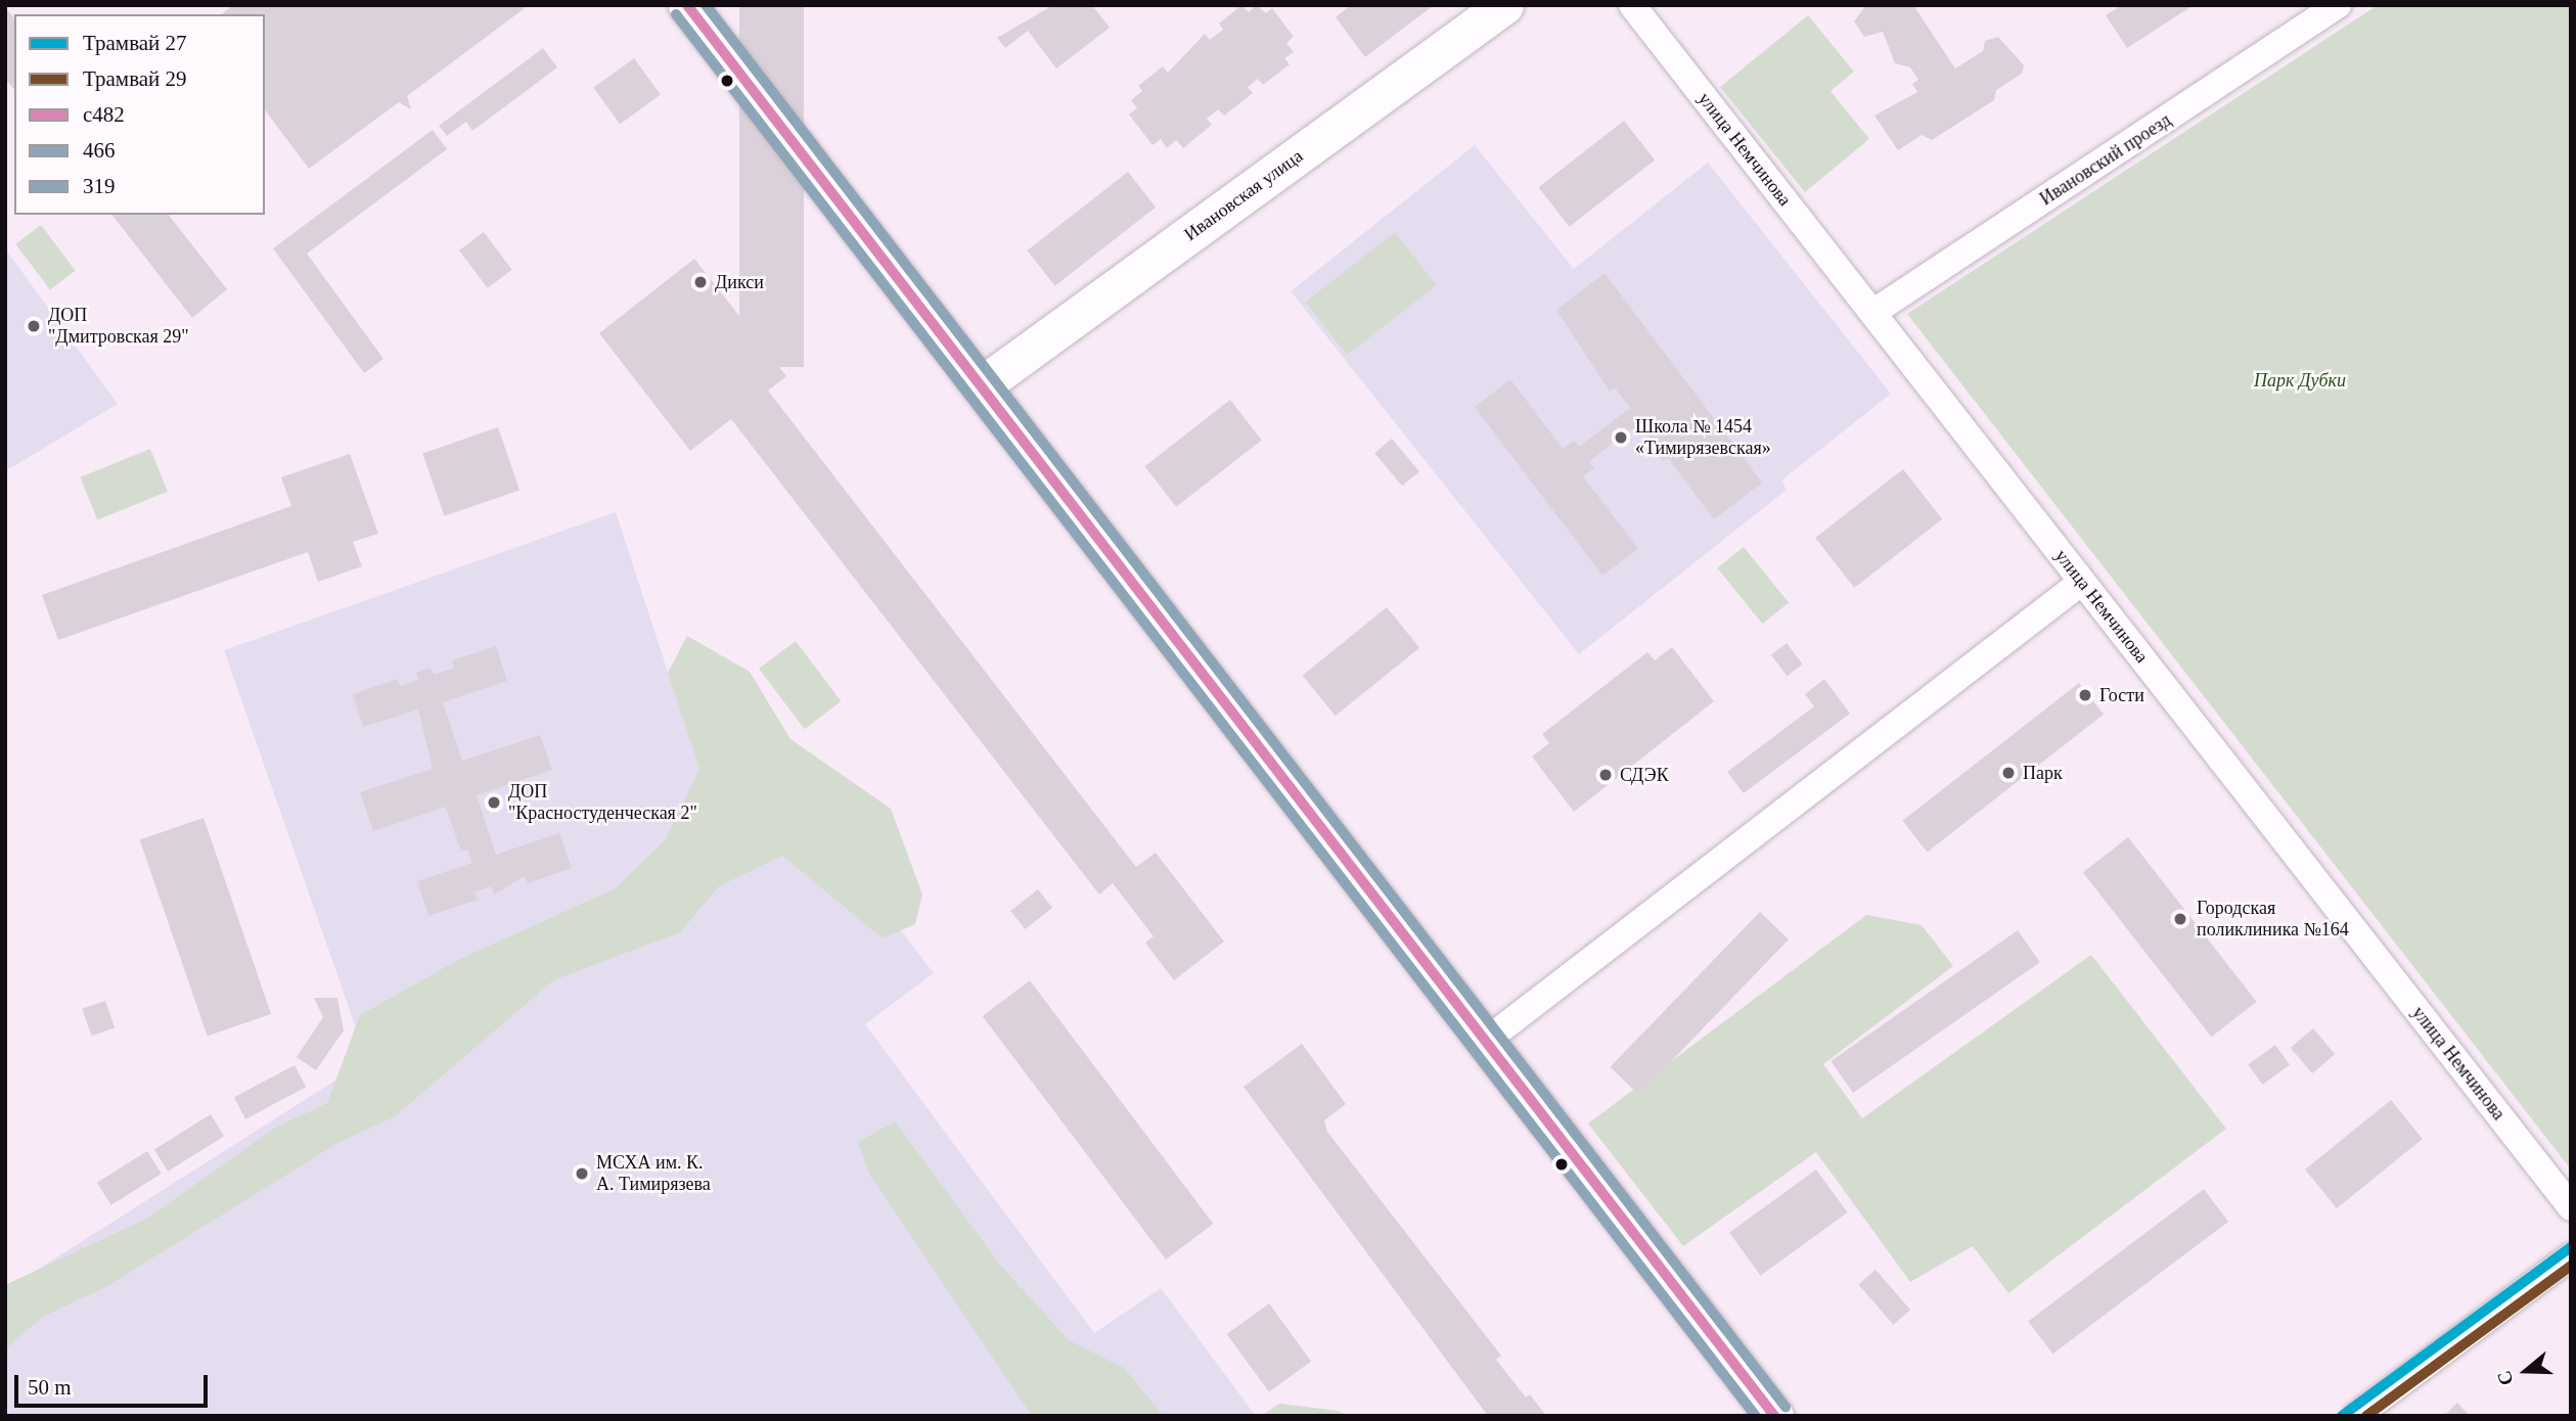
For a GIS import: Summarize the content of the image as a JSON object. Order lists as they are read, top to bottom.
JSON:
{
  "streets": {
    "street": ["улица Немчинова", "Ивановский проезд", "Ивановская улица"]
  },
  "crossings": [
    ["улица Немчинова", "Ивановский проезд"]
  ],
  "parks": ["Парк Дубки"],
  "places": [
    "Дикси",
    "ДОП \"Дмитровская 29\"",
    "Школа № 1454 «Тимирязевская»",
    "Гости",
    "Парк",
    "СДЭК",
    "ДОП \"Красностуденческая 2\"",
    "Городская поликлиника №164",
    "МСХА им. К. А. Тимирязева"
  ],
  "lines": [
    "transit line с482",
    "transit line 319",
    "transit line 466",
    "tram line 27",
    "tram line 29"
  ],
  "legend": [
    "Трамвай 27",
    "Трамвай 29",
    "с482",
    "466",
    "319"
  ],
  "scale_bar": "50 m",
  "north": "left"
}
